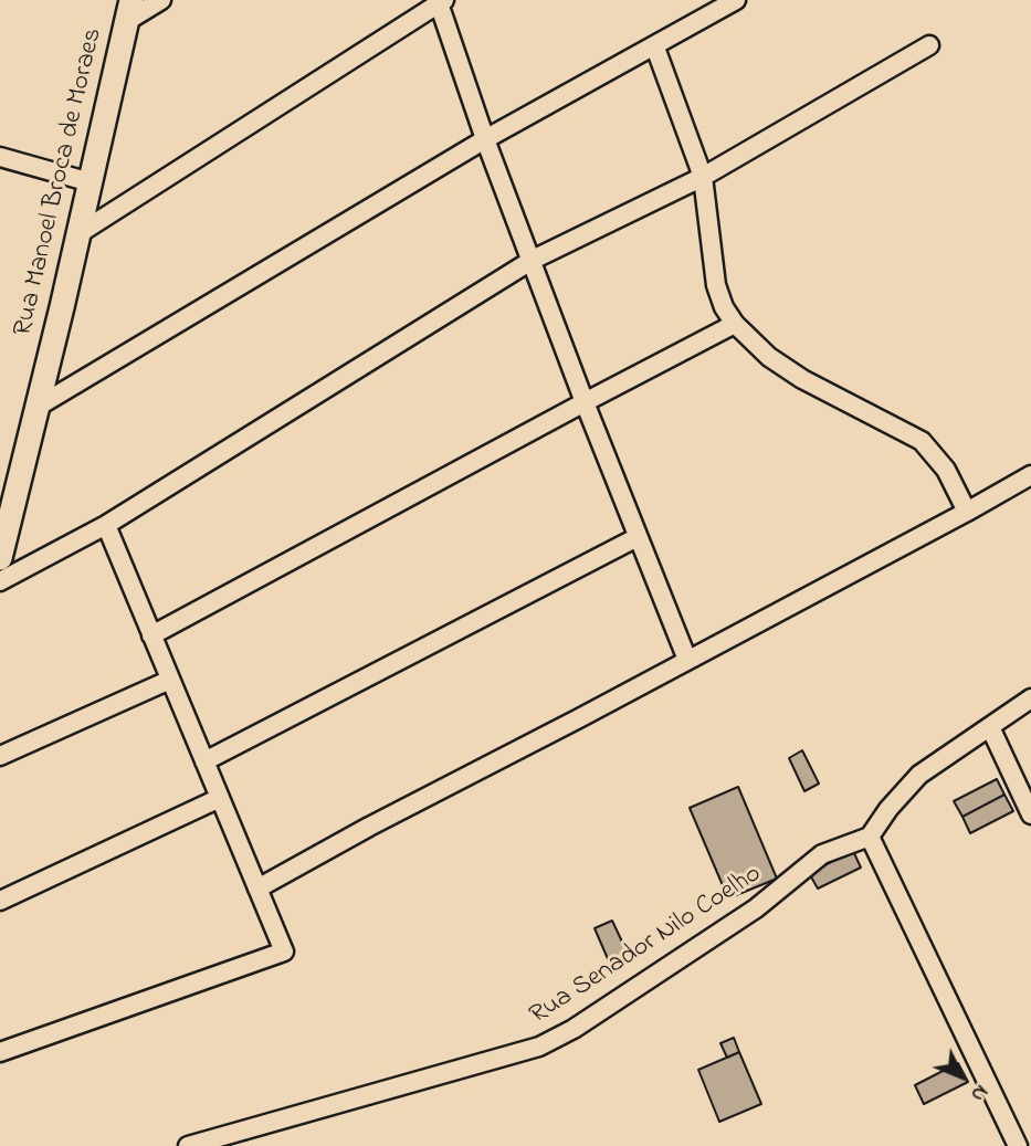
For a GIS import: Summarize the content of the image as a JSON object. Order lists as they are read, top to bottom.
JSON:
{
  "streets": {
    "street": ["Rua Manoel Broca de Moraes", "Rua Senador Nilo Coelho"]
  },
  "north": "bottom right"
}
